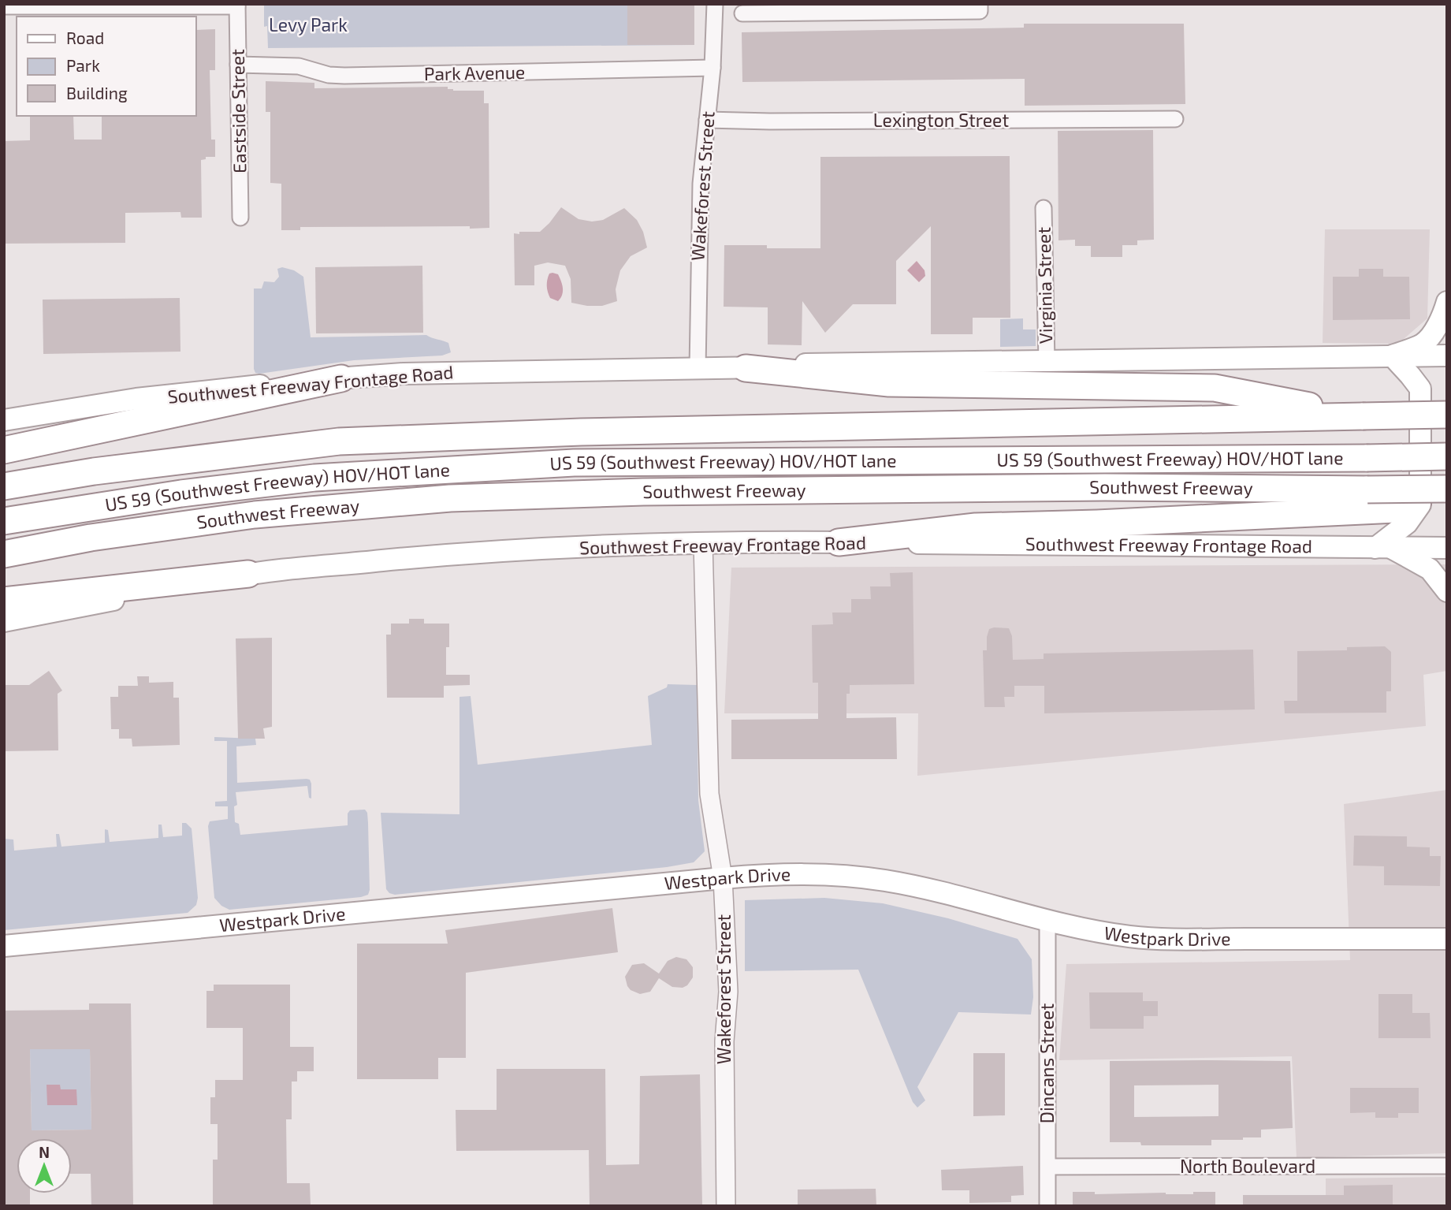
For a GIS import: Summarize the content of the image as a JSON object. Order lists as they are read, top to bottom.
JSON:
{
  "streets": {
    "highway": ["US 59 (Southwest Freeway) HOV/HOT lane", "Southwest Freeway"],
    "main road": ["Southwest Freeway Frontage Road", "Westpark Drive"],
    "street": [
      "Park Avenue",
      "Eastside Street",
      "Lexington Street",
      "Wakeforest Street",
      "Virginia Street",
      "Dincans Street",
      "North Boulevard"
    ]
  },
  "crossings": [
    ["Park Avenue", "Eastside Street"],
    ["Park Avenue", "Wakeforest Street"],
    ["Lexington Street", "Wakeforest Street"],
    ["Wakeforest Street", "Southwest Freeway Frontage Road"],
    ["Wakeforest Street", "Westpark Drive"],
    ["Virginia Street", "Southwest Freeway Frontage Road"],
    ["Westpark Drive", "Dincans Street"],
    ["Dincans Street", "North Boulevard"]
  ],
  "parks": ["Levy Park"],
  "legend": ["Road", "Park", "Building"],
  "north": "top"
}
